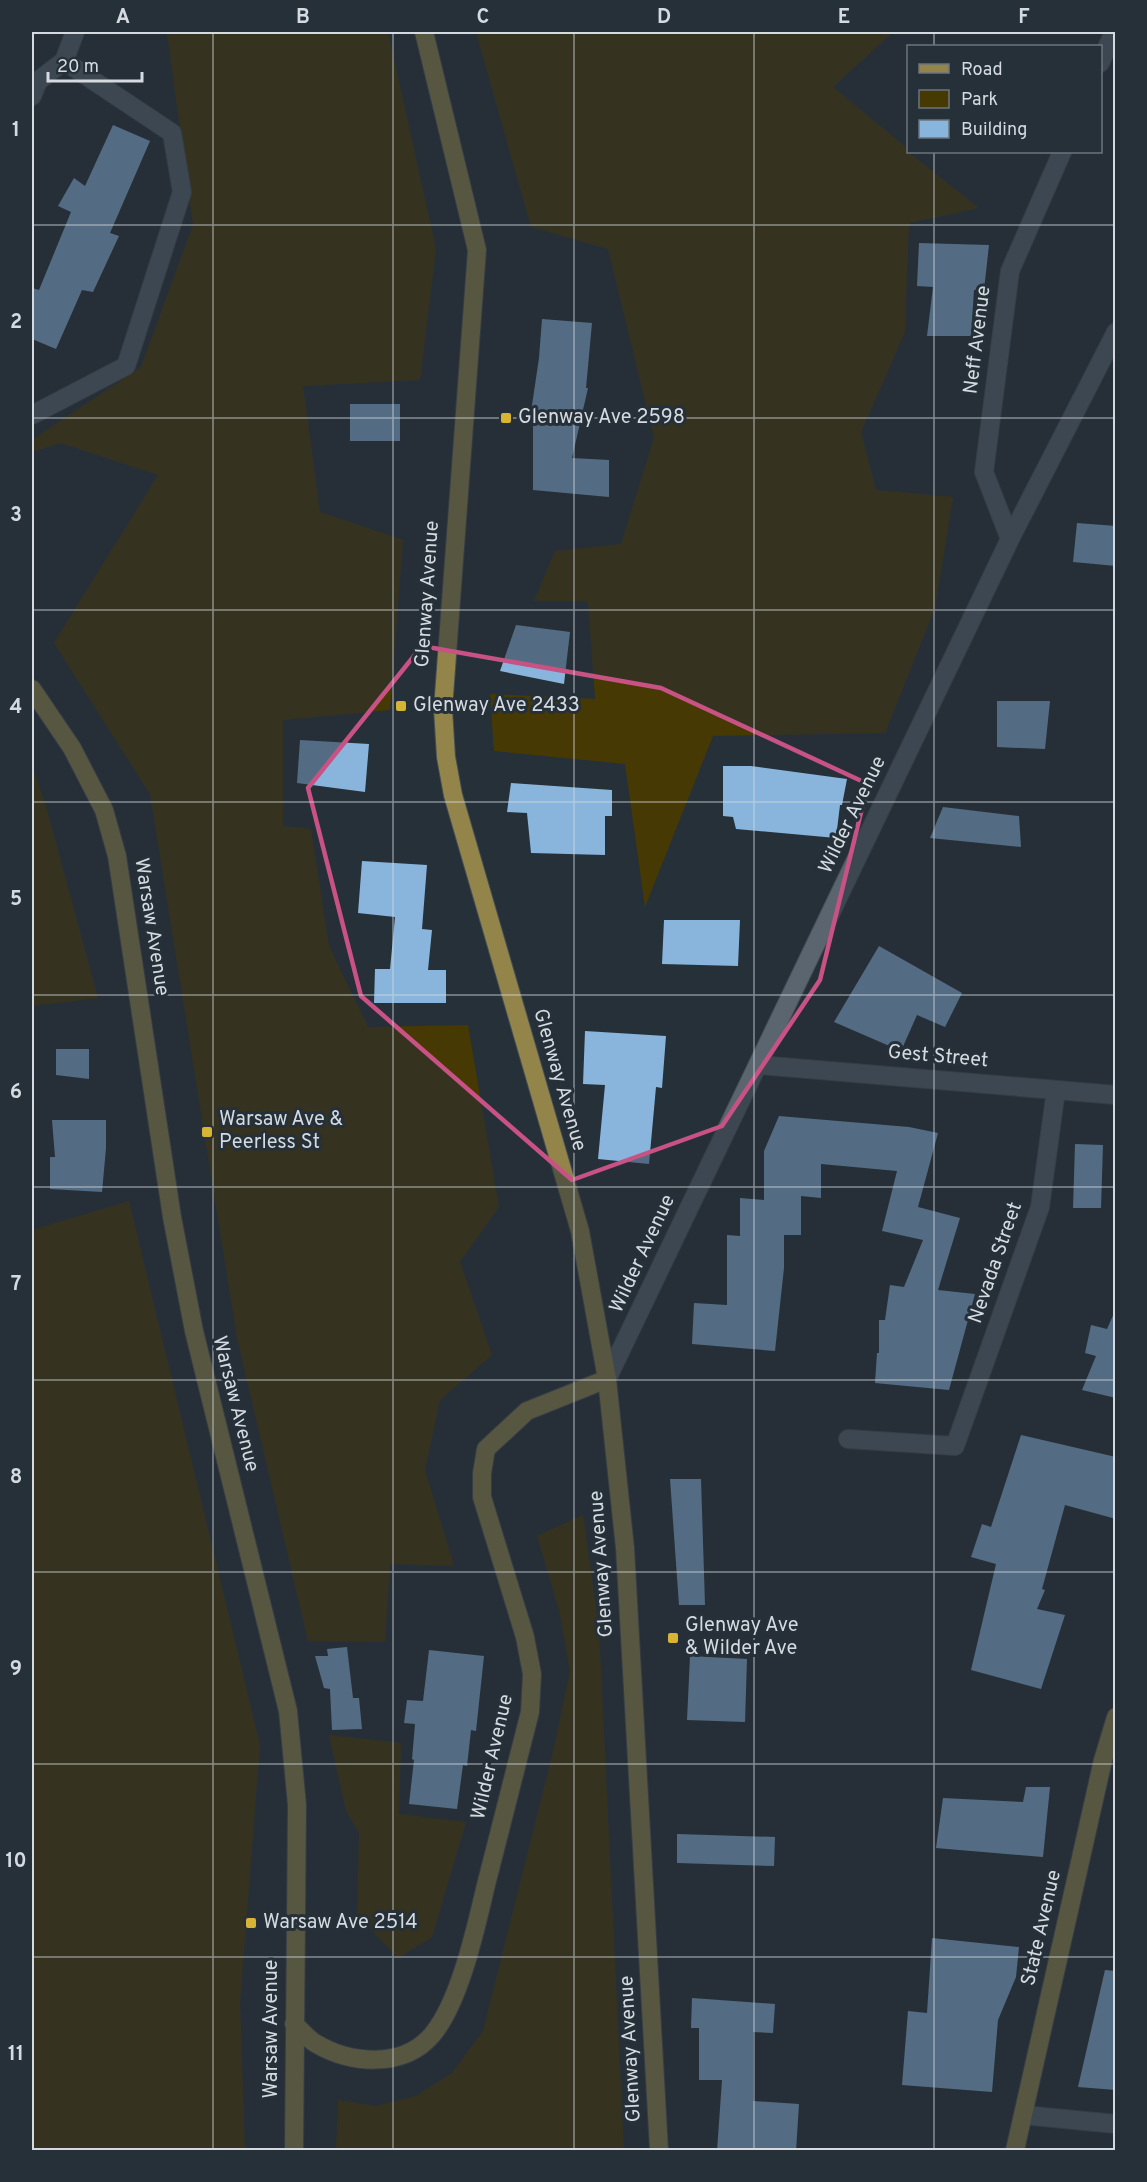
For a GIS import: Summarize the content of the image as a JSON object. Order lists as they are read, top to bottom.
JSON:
{
  "streets": {
    "main road": [
      "Glenway Avenue",
      "Wilder Avenue",
      "Warsaw Avenue",
      "State Avenue"
    ],
    "street": ["Neff Avenue", "Gest Street", "Nevada Street"]
  },
  "crossings": [
    ["Neff Avenue", "Wilder Avenue"],
    ["Glenway Avenue", "Wilder Avenue"],
    ["Wilder Avenue", "Warsaw Avenue"],
    ["Wilder Avenue", "Gest Street"],
    ["Gest Street", "Nevada Street"]
  ],
  "places": {
    "transit": [
      "Glenway Ave 2598",
      "Glenway Ave 2433",
      "Warsaw Ave & Peerless St",
      "Glenway Ave & Wilder Ave",
      "Warsaw Ave 2514"
    ]
  },
  "legend": ["Road", "Park", "Building"],
  "scale_bar": "20 m",
  "grid": {
    "columns": [
      "A",
      "B",
      "C",
      "D",
      "E",
      "F"
    ],
    "rows": [
      "1",
      "2",
      "3",
      "4",
      "5",
      "6",
      "7",
      "8",
      "9",
      "10",
      "11"
    ]
  }
}
